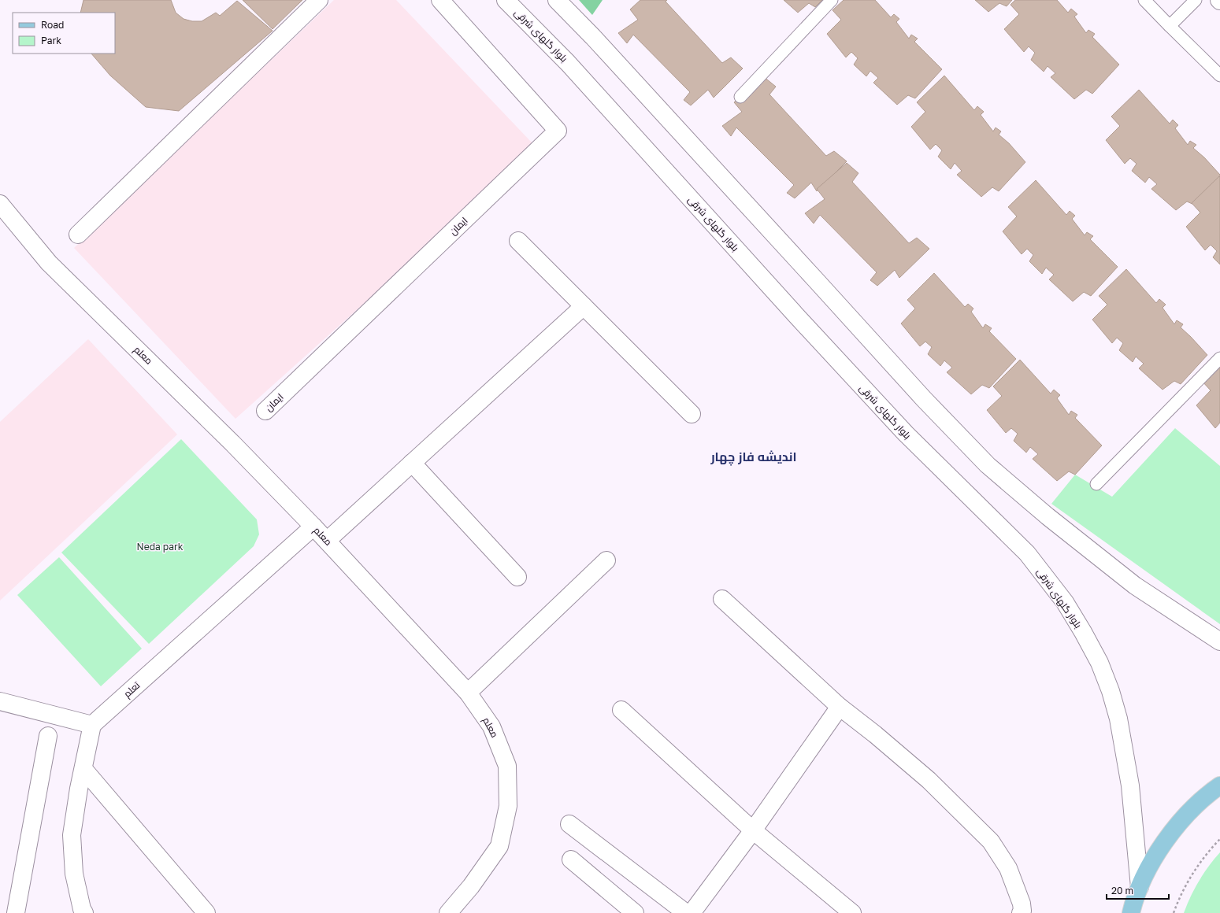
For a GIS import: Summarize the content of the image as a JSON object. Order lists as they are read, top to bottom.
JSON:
{
  "streets": {
    "street": [
      "بلوار گلهای شرقی",
      "ایمان",
      "معلم",
      "تعلم"
    ]
  },
  "crossings": [
    ["معلم", "تعلم"]
  ],
  "districts": ["اندیشه فاز چهار"],
  "parks": ["Neda park"],
  "legend": ["Road", "Park"],
  "scale_bar": "20 m"
}
